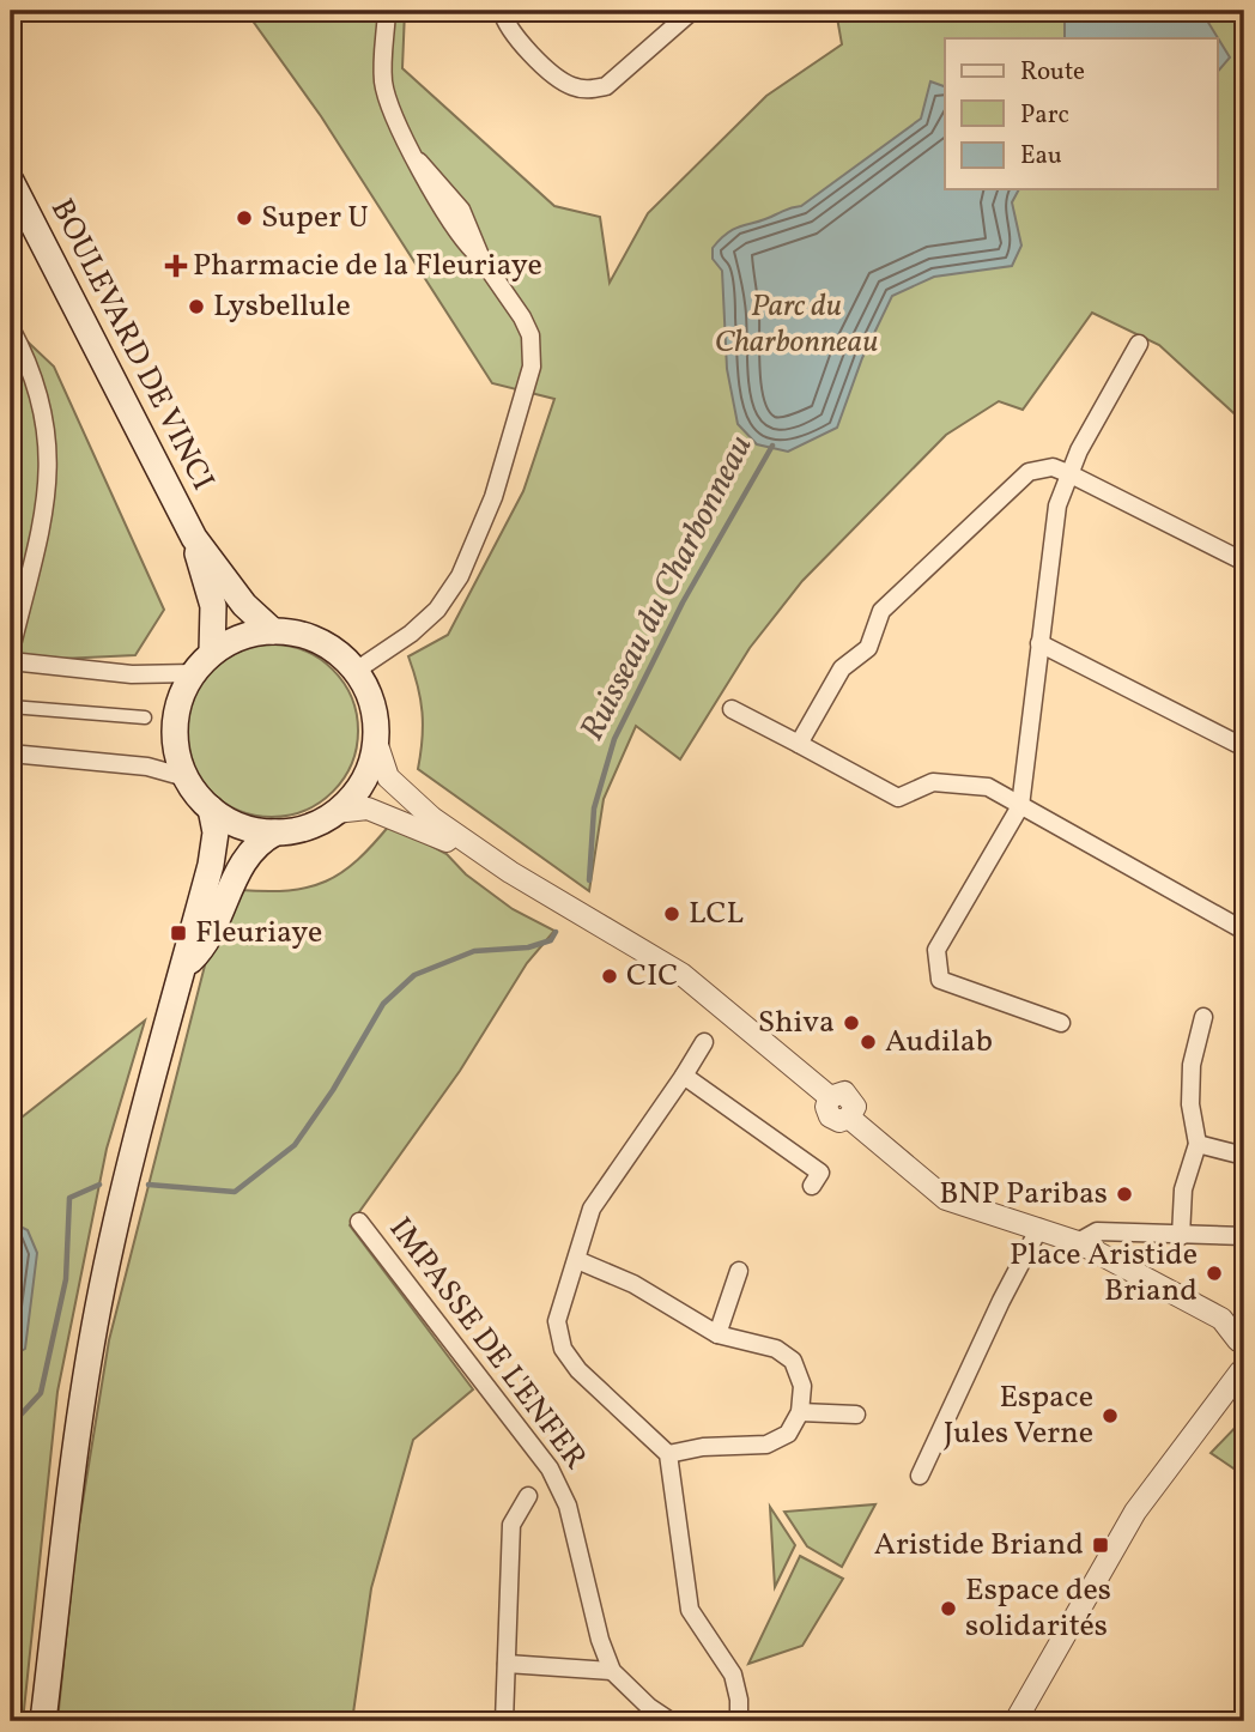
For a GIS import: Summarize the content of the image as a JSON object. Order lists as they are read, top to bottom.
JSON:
{
  "streets": {
    "main road": ["BOULEVARD DE VINCI"],
    "street": ["IMPASSE DE L'ENFER"]
  },
  "water": ["Ruisseau du Charbonneau"],
  "parks": ["Parc du Charbonneau"],
  "places": {
    "other": [
      "Super U",
      "Lysbellule",
      "LCL",
      "CIC",
      "Shiva",
      "Audilab",
      "BNP Paribas",
      "Place Aristide Briand",
      "Espace Jules Verne",
      "Espace des solidarités"
    ],
    "health": ["Pharmacie de la Fleuriaye"],
    "transit": ["Fleuriaye", "Aristide Briand"]
  },
  "legend": ["Route", "Parc", "Eau"]
}
